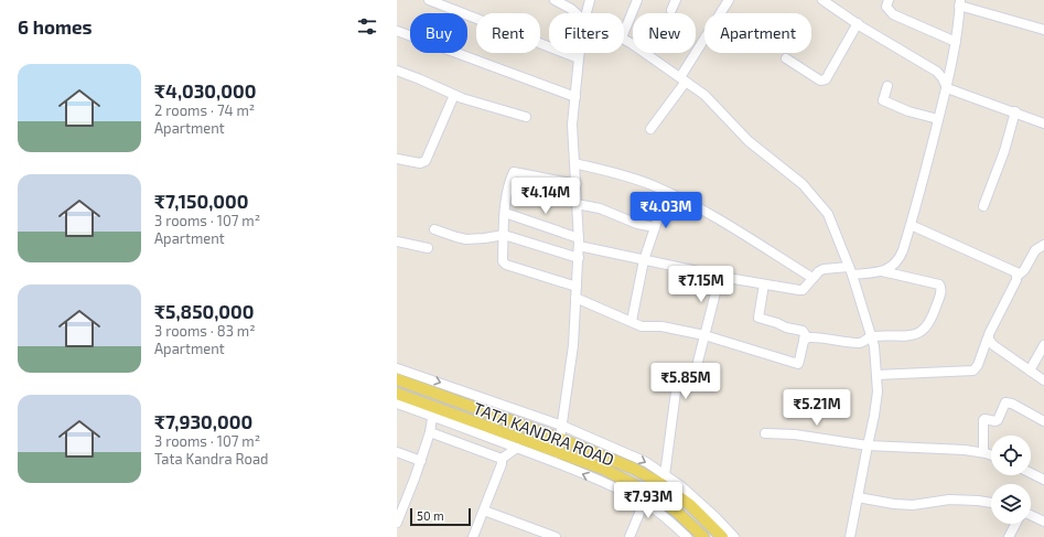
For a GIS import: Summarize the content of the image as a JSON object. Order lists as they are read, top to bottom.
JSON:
{
  "streets": {
    "main road": ["TATA KANDRA ROAD"]
  },
  "scale_bar": "50 m",
  "page": {
    "heading": "6 homes",
    "chip": [
      "Buy",
      "Rent",
      "Filters",
      "New",
      "Apartment"
    ],
    "list": [
      {
        "name": "₹4,030,000",
        "note": "2 rooms · 74 m² · Apartment"
      },
      {
        "name": "₹7,150,000",
        "note": "3 rooms · 107 m² · Apartment"
      },
      {
        "name": "₹5,850,000",
        "note": "3 rooms · 83 m² · Apartment"
      },
      {
        "name": "₹7,930,000",
        "note": "3 rooms · 107 m² · Tata Kandra Road"
      }
    ],
    "price": [
      "₹4.14M",
      "₹4.03M",
      "₹7.15M",
      "₹5.85M",
      "₹5.21M",
      "₹7.93M"
    ],
    "scale": "50 m"
  }
}
